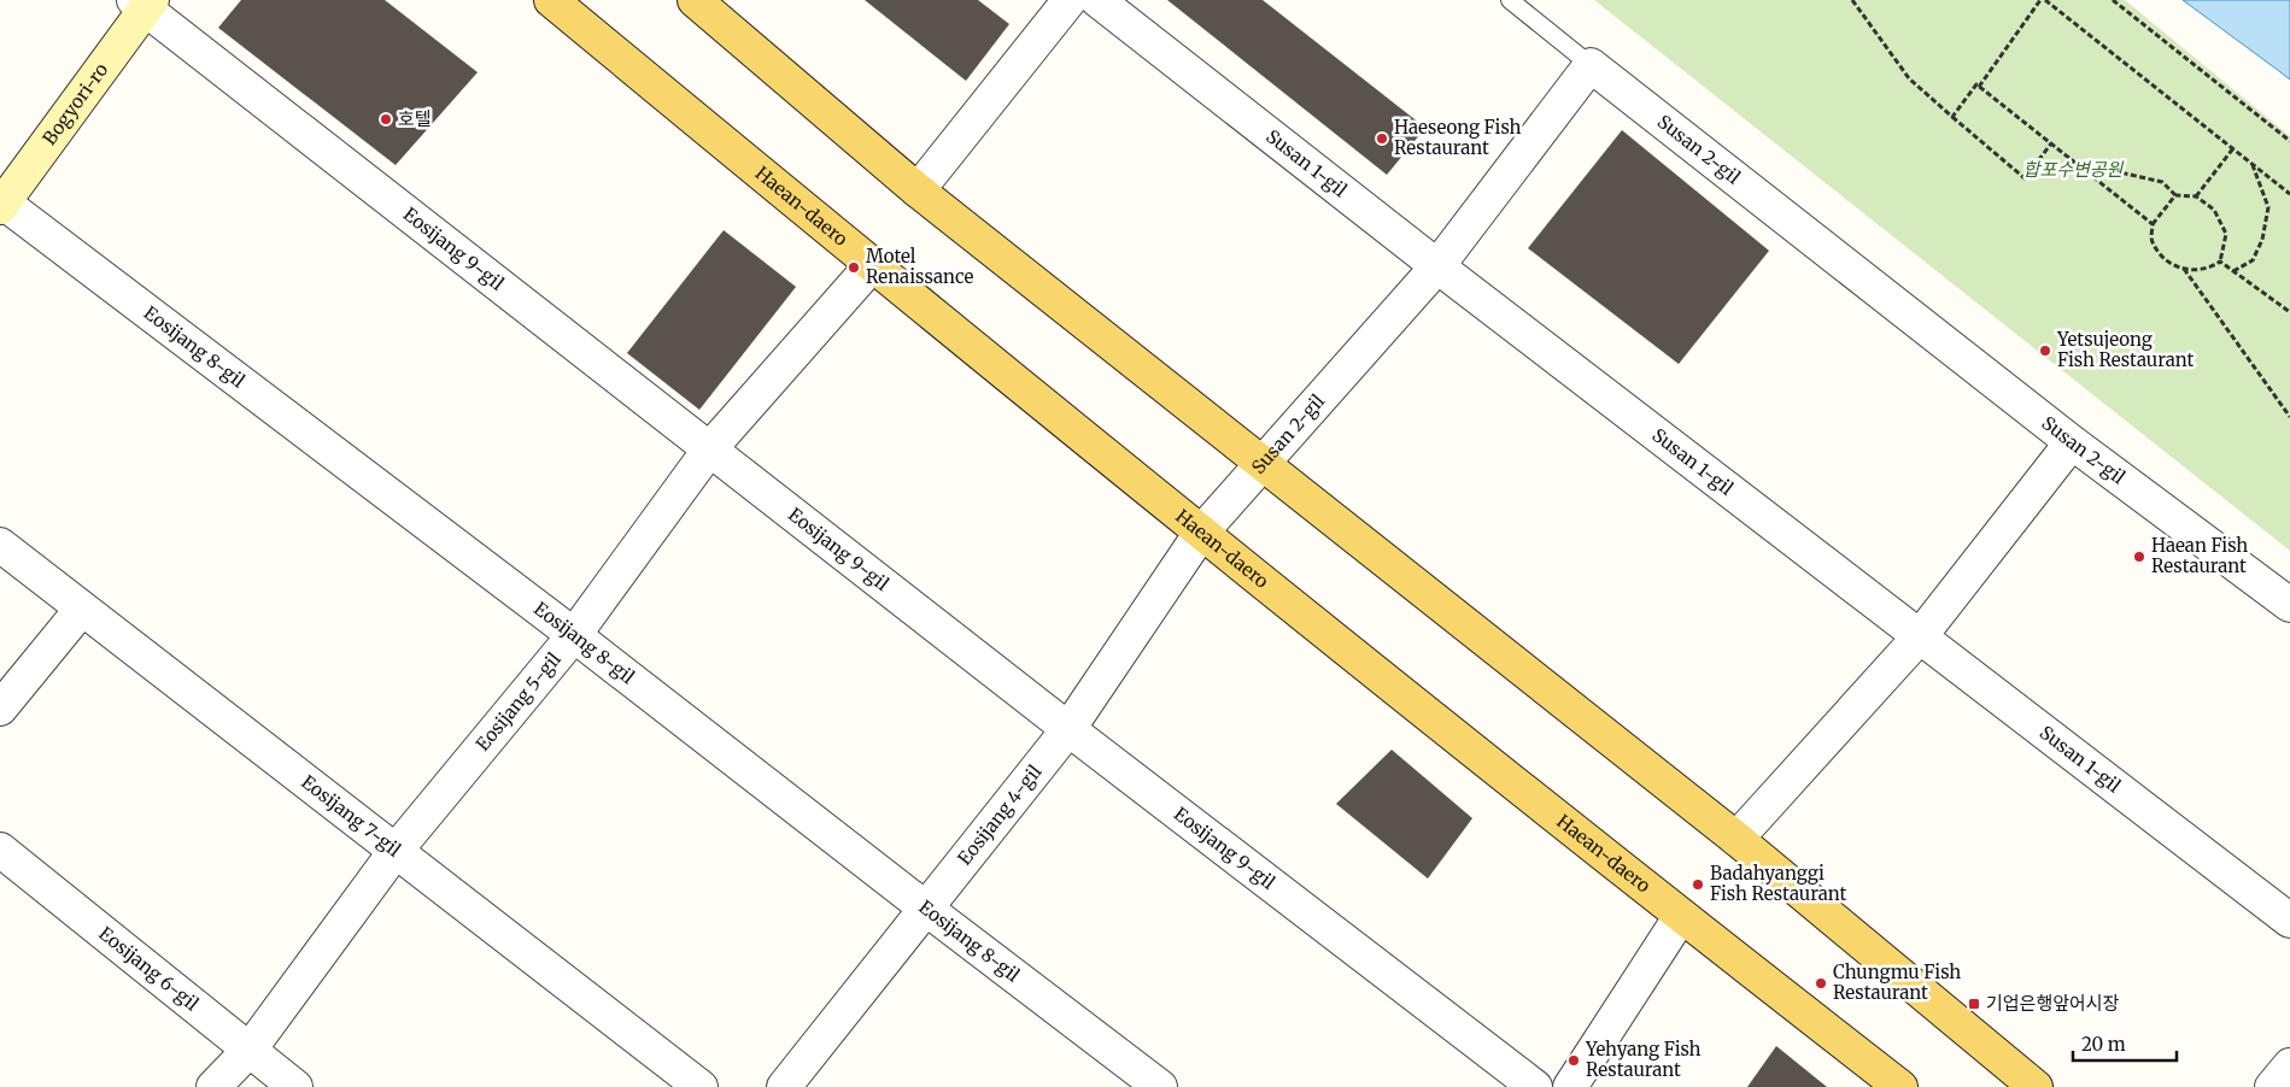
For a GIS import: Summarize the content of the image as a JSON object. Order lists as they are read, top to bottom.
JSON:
{
  "streets": {
    "main road": ["Bogyori-ro", "Haean-daero"],
    "street": [
      "Susan 2-gil",
      "Susan 1-gil",
      "Eosijang 9-gil",
      "Eosijang 8-gil",
      "Eosijang 5-gil",
      "Eosijang 7-gil",
      "Eosijang 4-gil",
      "Eosijang 6-gil"
    ]
  },
  "crossings": [
    ["Bogyori-ro", "Eosijang 9-gil"],
    ["Bogyori-ro", "Eosijang 8-gil"],
    ["Susan 2-gil", "Susan 1-gil"],
    ["Susan 2-gil", "Haean-daero"],
    ["Susan 2-gil", "Eosijang 4-gil"],
    ["Haean-daero", "Eosijang 5-gil"],
    ["Haean-daero", "Eosijang 4-gil"],
    ["Eosijang 9-gil", "Eosijang 5-gil"],
    ["Eosijang 9-gil", "Eosijang 4-gil"],
    ["Eosijang 8-gil", "Eosijang 5-gil"],
    ["Eosijang 8-gil", "Eosijang 4-gil"],
    ["Eosijang 5-gil", "Eosijang 7-gil"],
    ["Eosijang 5-gil", "Eosijang 6-gil"]
  ],
  "parks": ["합포수변공원"],
  "places": {
    "other": [
      "호텔",
      "Haeseong Fish Restaurant",
      "Motel Renaissance",
      "Yetsujeong Fish Restaurant",
      "Haean Fish Restaurant",
      "Badahyanggi Fish Restaurant",
      "Chungmu Fish Restaurant",
      "Yehyang Fish Restaurant"
    ],
    "transit": ["기업은행앞어시장"]
  },
  "scale_bar": "20 m"
}
